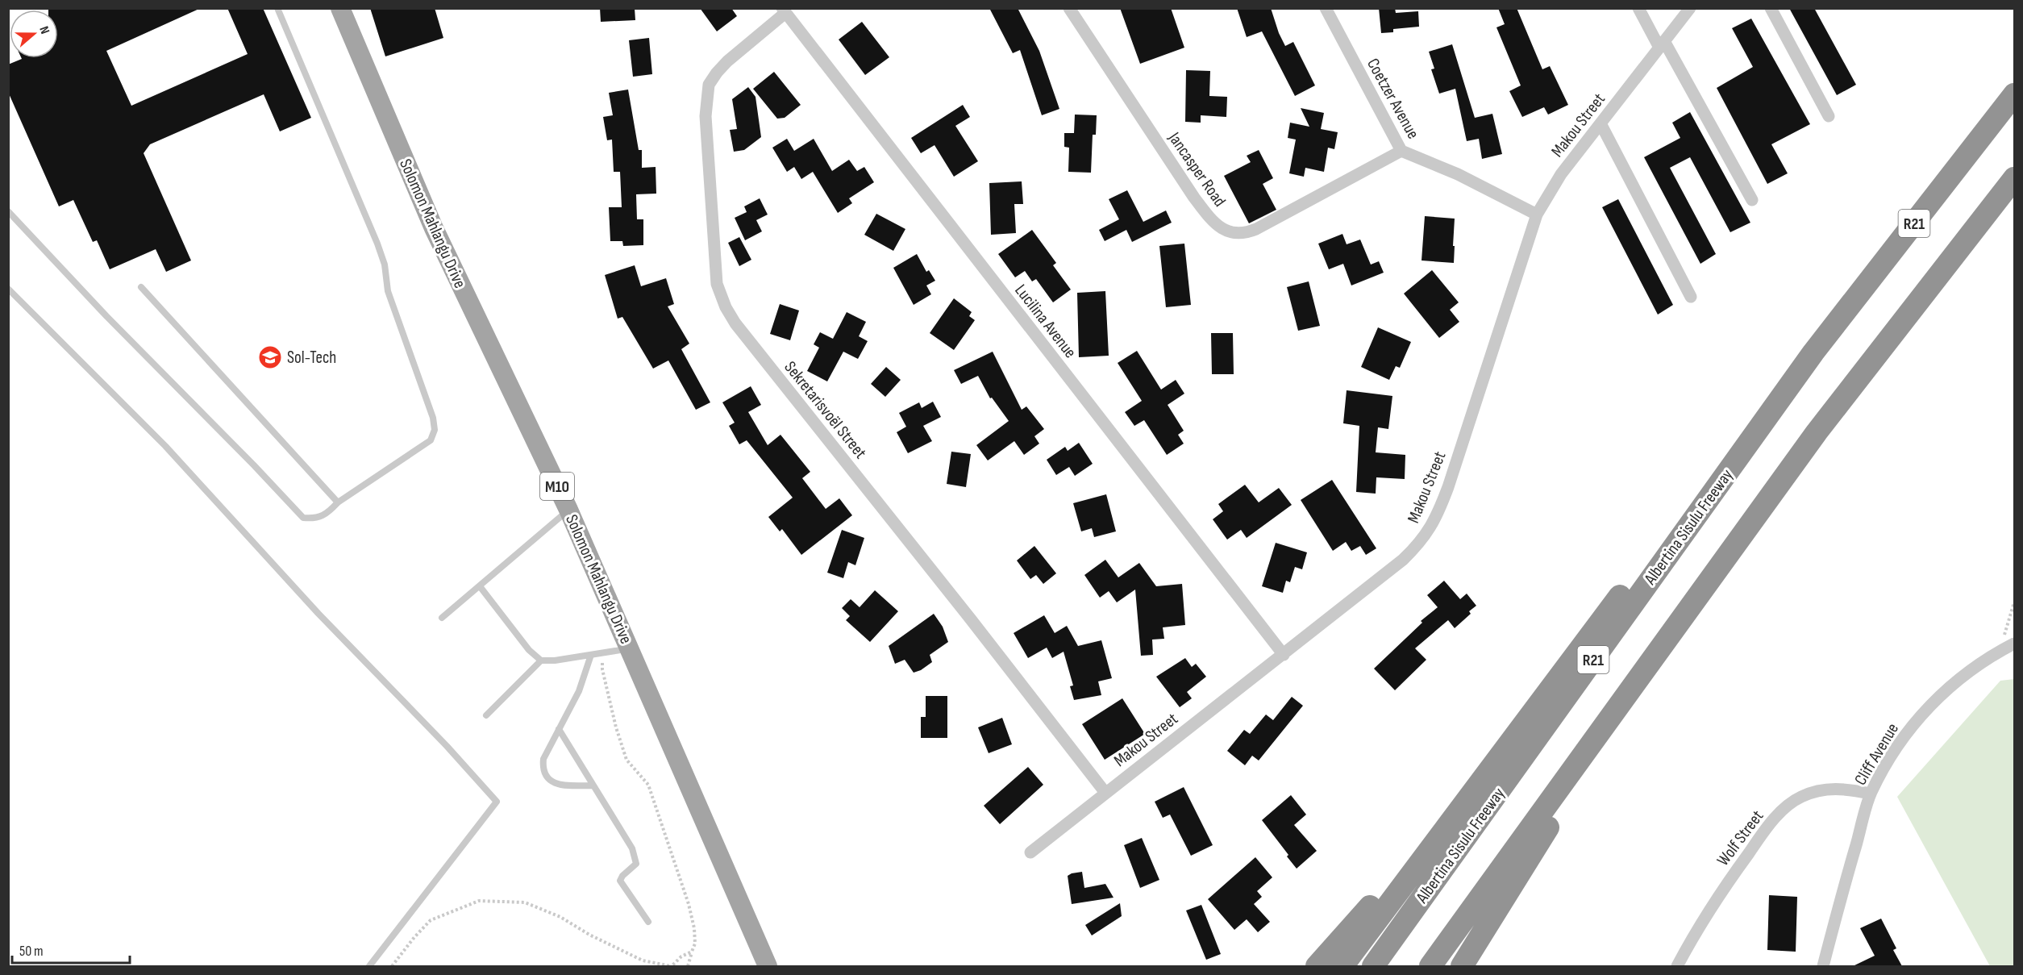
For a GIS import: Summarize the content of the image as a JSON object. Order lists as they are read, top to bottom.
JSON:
{
  "streets": {
    "highway": ["R21", "Albertina Sisulu Freeway"],
    "main road": ["Solomon Mahlangu Drive", "M10"],
    "street": [
      "Coetzer Avenue",
      "Makou Street",
      "Jancasper Road",
      "Lucilina Avenue",
      "Sekretarisvoël Street",
      "Cliff Avenue",
      "Wolf Street"
    ]
  },
  "crossings": [
    ["Coetzer Avenue", "Makou Street"],
    ["Coetzer Avenue", "Jancasper Road"],
    ["Makou Street", "Lucilina Avenue"],
    ["Makou Street", "Sekretarisvoël Street"],
    ["Lucilina Avenue", "Sekretarisvoël Street"],
    ["Cliff Avenue", "Wolf Street"]
  ],
  "places": {
    "school or university": ["Sol-Tech"]
  },
  "scale_bar": "50 m",
  "north": "right"
}
